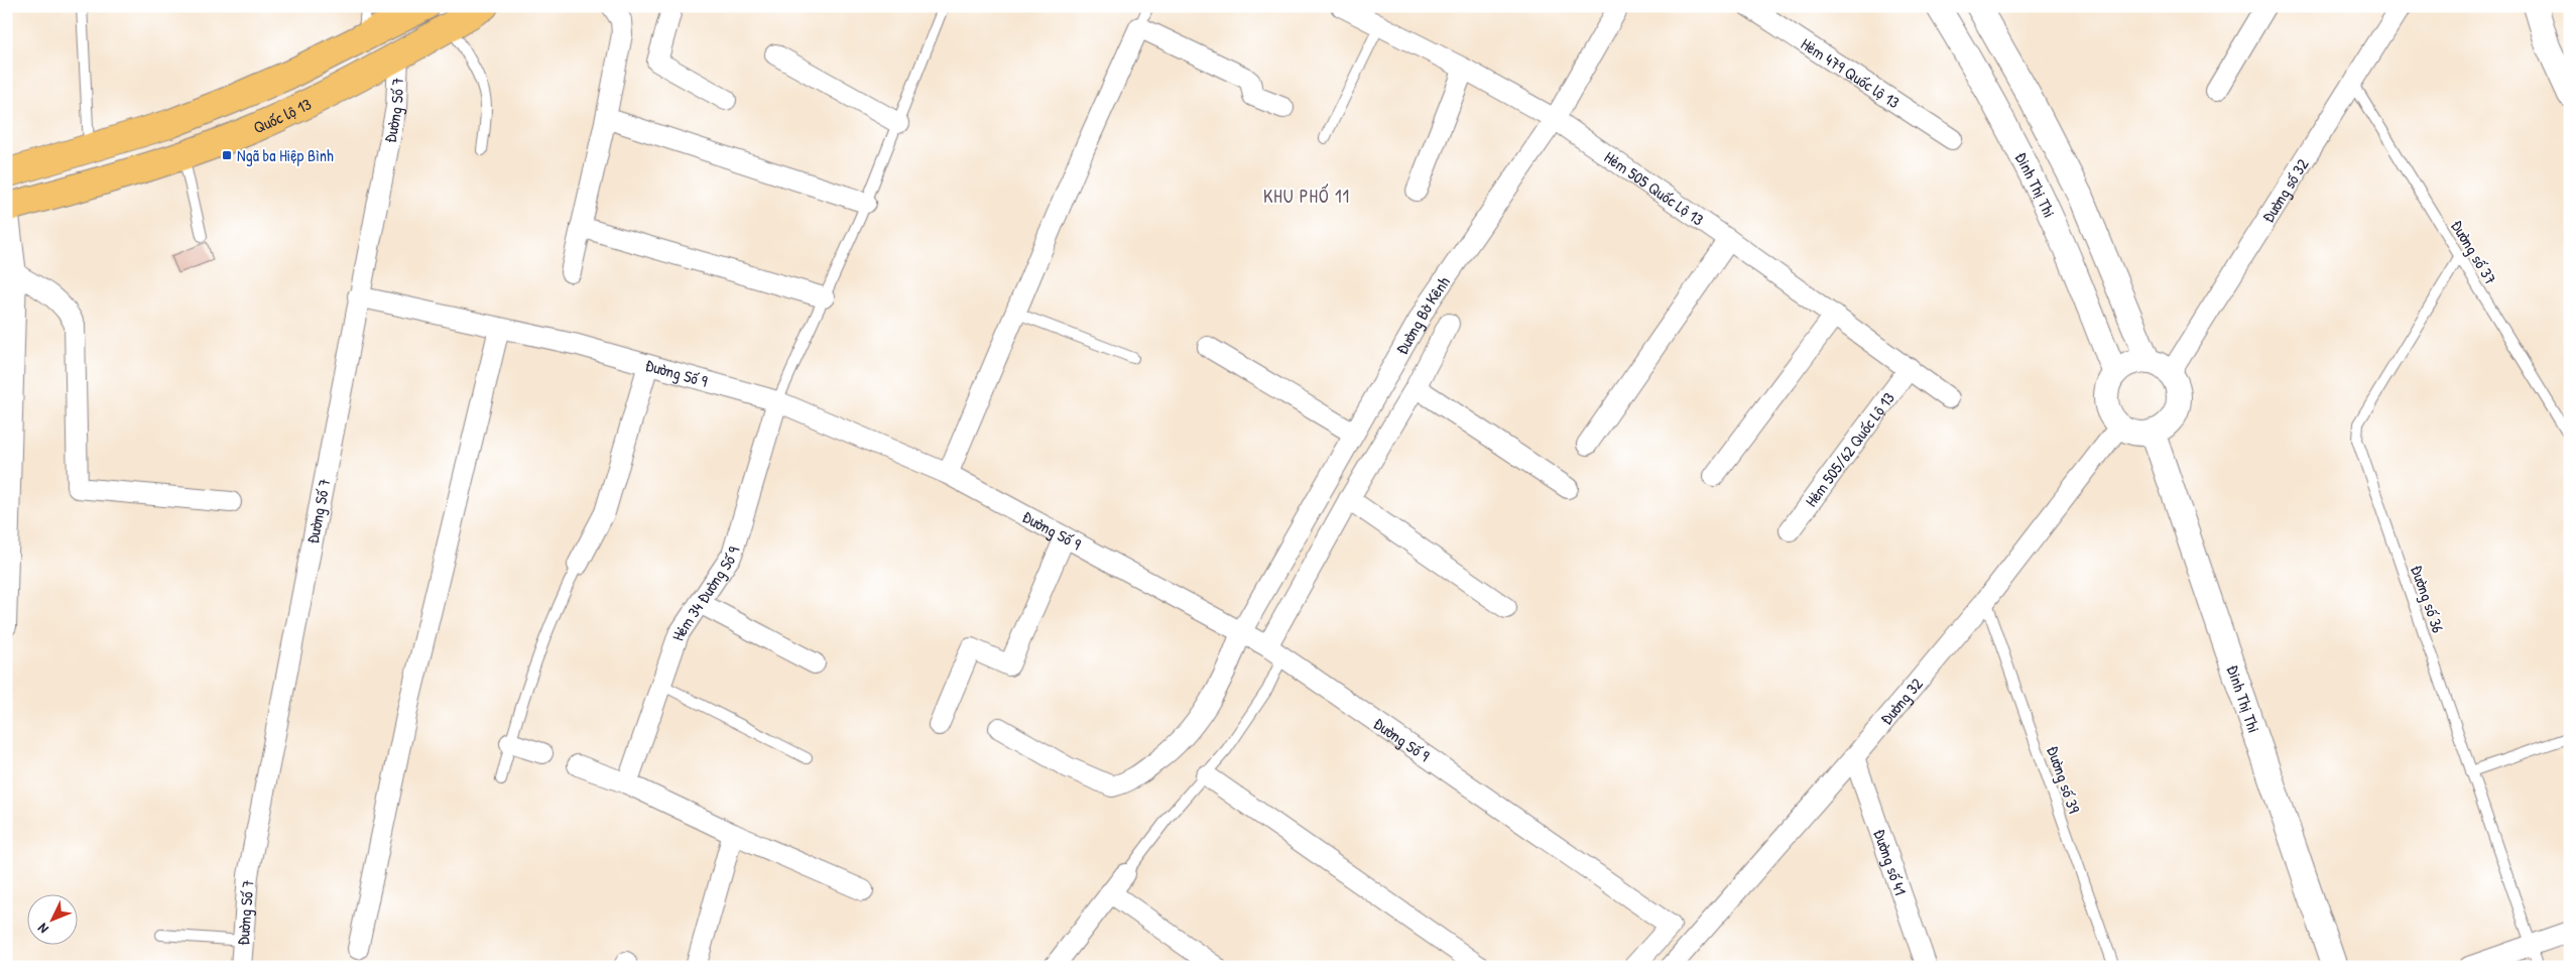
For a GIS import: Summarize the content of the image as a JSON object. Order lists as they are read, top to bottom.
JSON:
{
  "streets": {
    "highway": ["Quốc lộ 13"],
    "street": [
      "Hẻm 479 Quốc lộ 13",
      "Đường Số 7",
      "Đinh Thị Thi",
      "Hẻm 505 Quốc Lộ 13",
      "Đường số 32",
      "Đường Bờ Kênh",
      "Đường Số 9",
      "Hẻm 505/62 Quốc Lộ 13",
      "Hẻm 34 Đường Số 9",
      "Đường 32",
      "Đường số 41"
    ],
    "lane": ["Đường số 37", "Đường số 36", "Đường số 39"]
  },
  "crossings": [
    ["Đường Số 7", "Quốc lộ 13"],
    ["Đường Số 7", "Đường Số 9"],
    ["Đinh Thị Thi", "Đường số 32"],
    ["Đinh Thị Thi", "Đường 32"],
    ["Hẻm 505 Quốc Lộ 13", "Đường Bờ Kênh"],
    ["Hẻm 505 Quốc Lộ 13", "Hẻm 505/62 Quốc Lộ 13"],
    ["Đường số 32", "Đường số 37"],
    ["Đường số 32", "Đường 32"],
    ["Đường số 37", "Đường số 36"],
    ["Đường Bờ Kênh", "Đường Số 9"],
    ["Đường Số 9", "Hẻm 34 Đường Số 9"],
    ["Đường 32", "Đường số 39"],
    ["Đường 32", "Đường số 41"]
  ],
  "districts": ["KHU PHỐ 11"],
  "places": {
    "transit": ["Ngã ba Hiệp Bình"]
  },
  "north": "bottom left"
}
